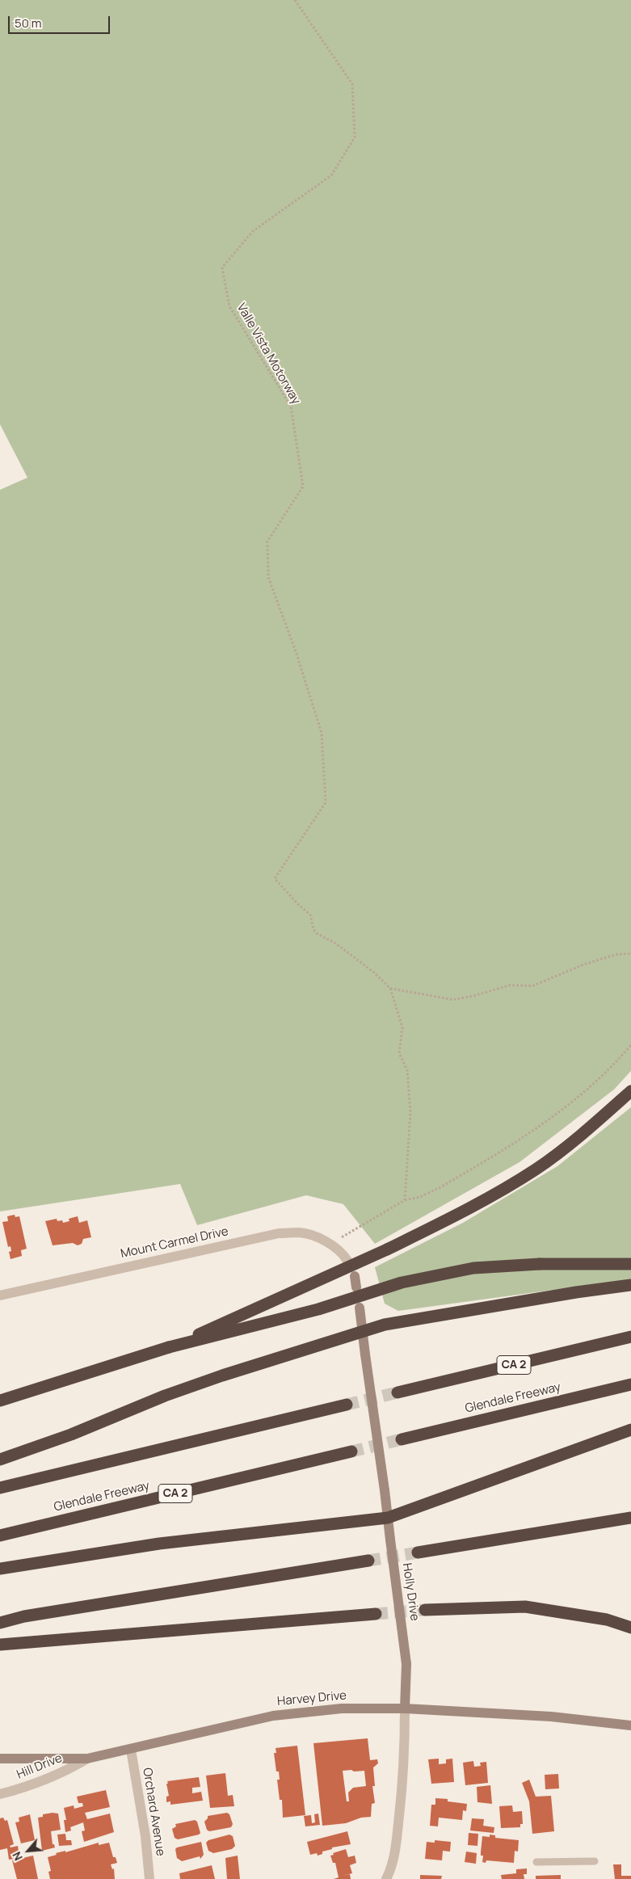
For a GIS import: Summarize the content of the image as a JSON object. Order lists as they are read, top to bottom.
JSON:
{
  "streets": {
    "highway": ["CA 2", "Glendale Freeway"],
    "main road": ["Holly Drive", "Harvey Drive"],
    "street": ["Mount Carmel Drive", "Hill Drive", "Orchard Avenue"],
    "path": ["Valle Vista Motorway"]
  },
  "crossings": [
    ["Holly Drive", "Harvey Drive"],
    ["Harvey Drive", "Hill Drive"],
    ["Harvey Drive", "Orchard Avenue"]
  ],
  "scale_bar": "50 m",
  "north": "bottom left"
}
